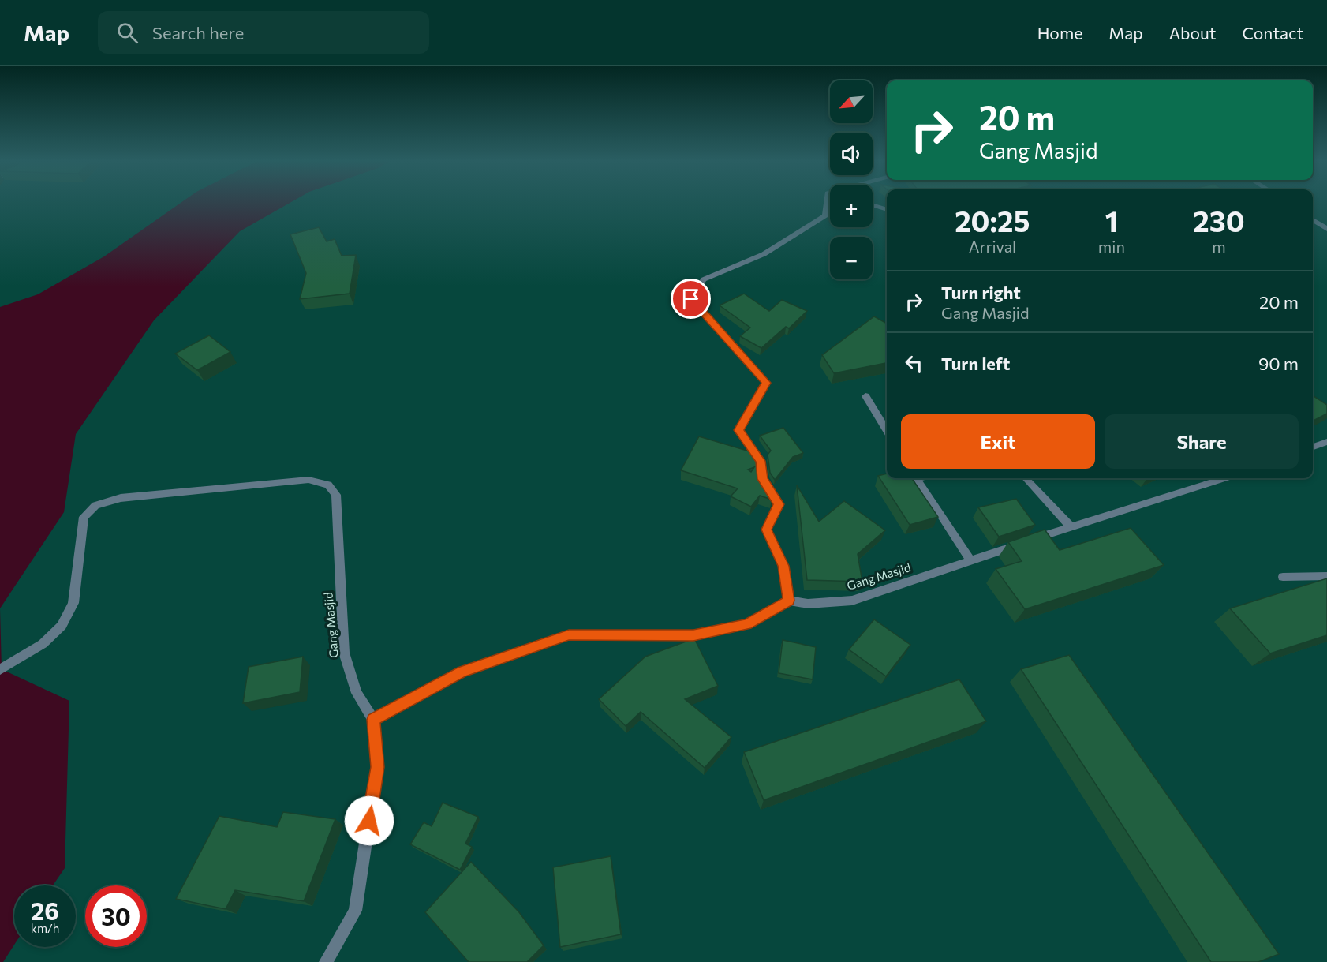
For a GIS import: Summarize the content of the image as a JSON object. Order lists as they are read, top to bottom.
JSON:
{
  "streets": {
    "street": ["Gang Masjid"]
  },
  "north": "bottom left",
  "page": {
    "header": "Map",
    "search": "Search here",
    "nav": [
      "Home",
      "Map",
      "About",
      "Contact"
    ],
    "map_buttons": ["+", "−"],
    "turn": ["20 m", "Gang Masjid"],
    "eta": [
      "20:25",
      "Arrival",
      "1",
      "min",
      "230",
      "m"
    ],
    "list": [
      {
        "name": "Turn right",
        "note": "Gang Masjid",
        "value": "20 m"
      },
      {
        "name": "Turn left",
        "value": "90 m"
      }
    ],
    "buttons": ["Exit", "Share"],
    "speed": "26 km/h",
    "limit": "30"
  }
}
